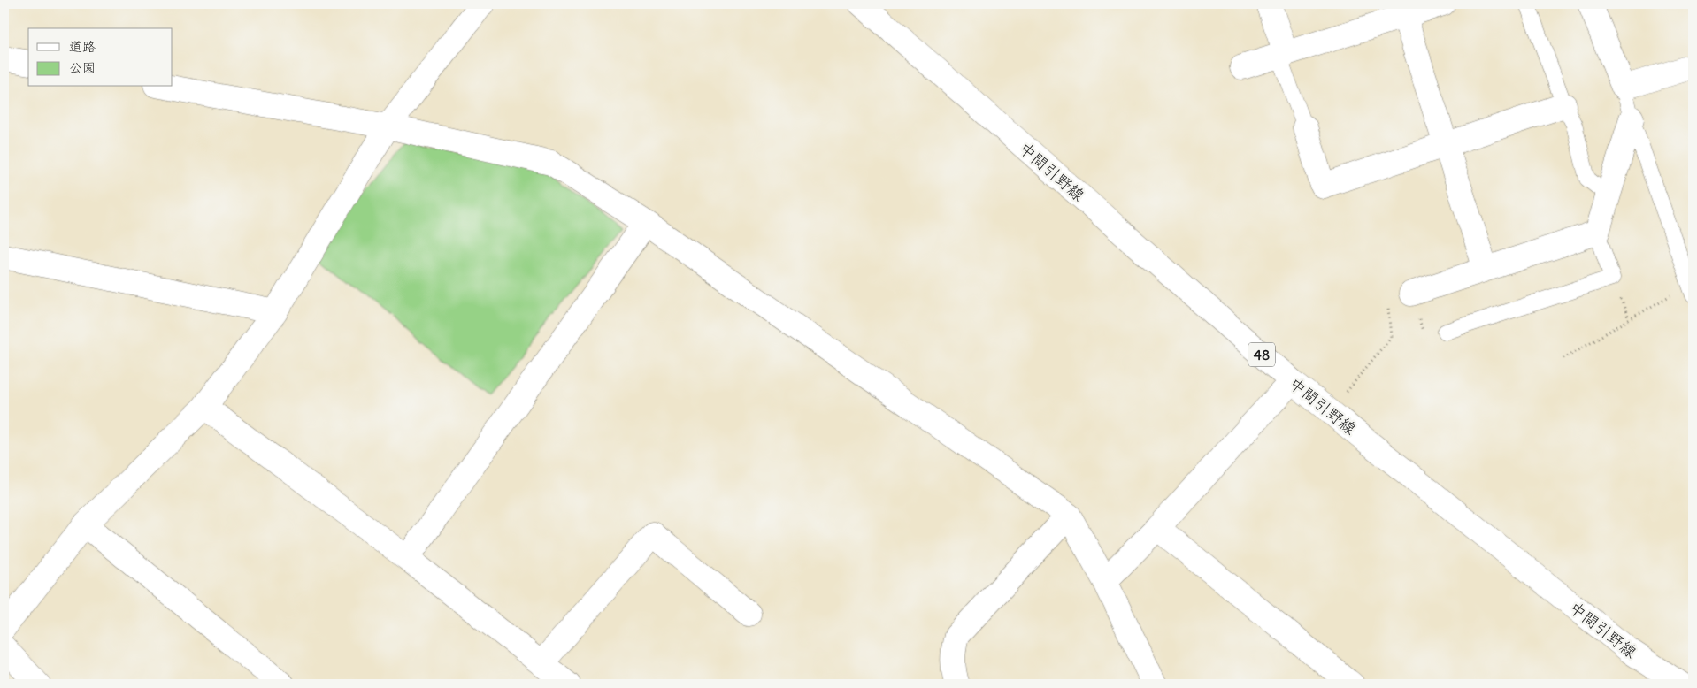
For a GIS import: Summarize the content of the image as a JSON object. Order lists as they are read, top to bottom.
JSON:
{
  "streets": {
    "street": ["中間引野線", "48"]
  },
  "legend": ["道路", "公園"]
}
